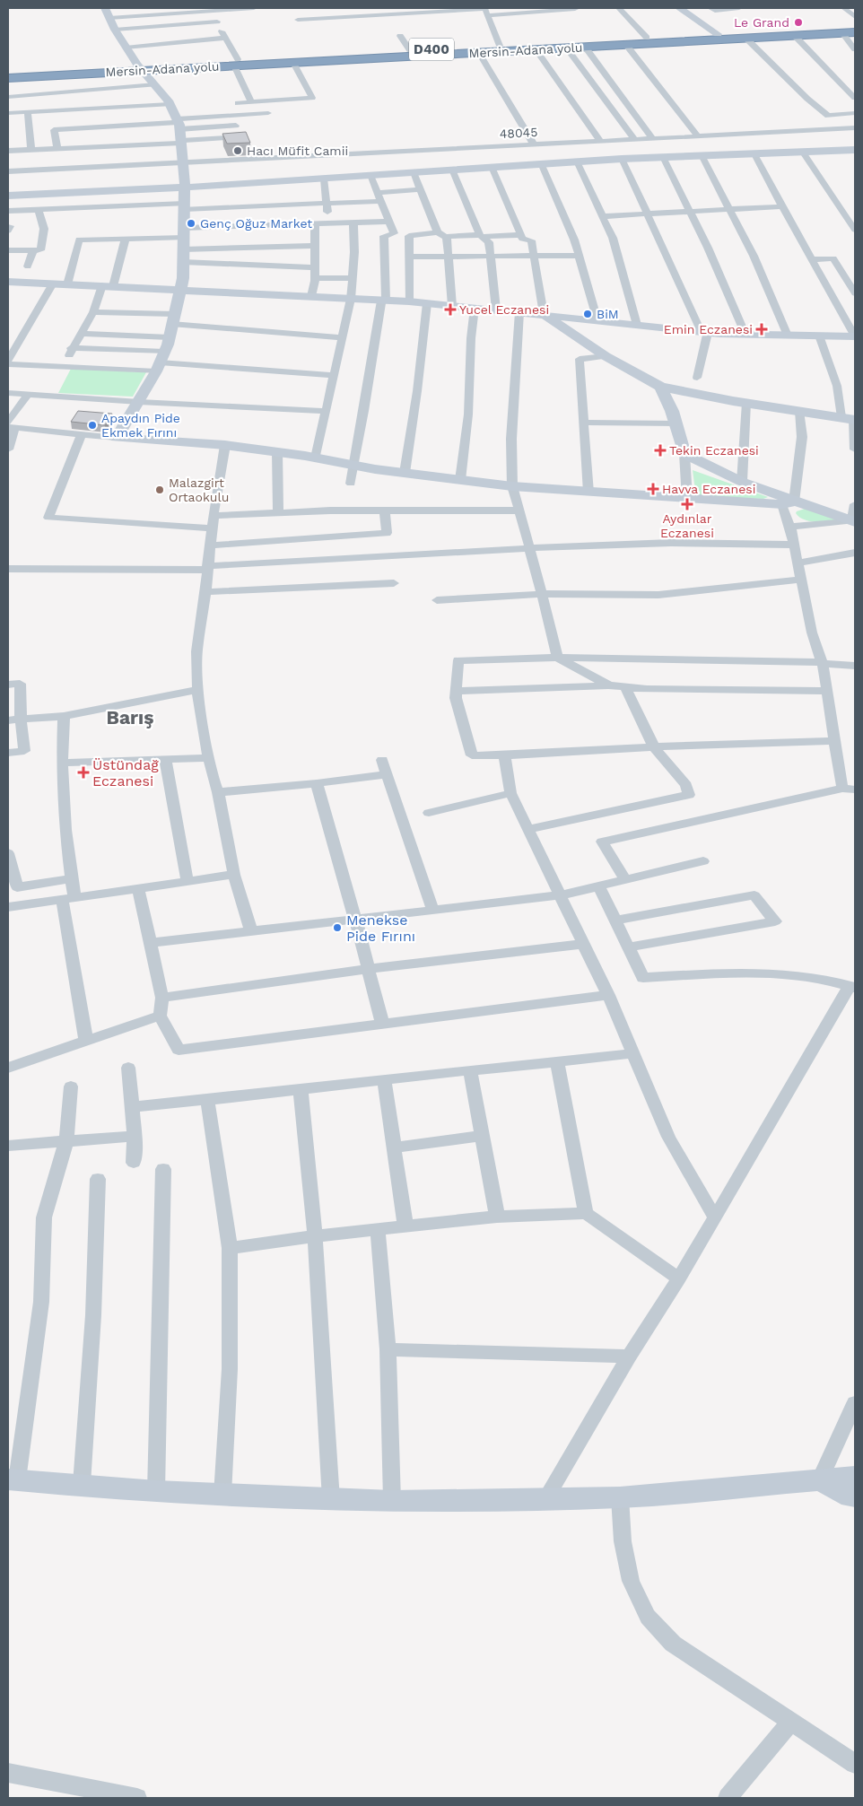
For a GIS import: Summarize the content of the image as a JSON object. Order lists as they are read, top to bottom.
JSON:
{
  "streets": {
    "highway": ["D400", "Mersin-Adana yolu"],
    "street": ["48045"]
  },
  "districts": ["Barış"],
  "places": {
    "other": [
      "Le Grand",
      "Hacı Müfit Camii",
      "Genç Oğuz Market",
      "BiM",
      "Apaydın Pide Ekmek Fırını",
      "Malazgirt Ortaokulu",
      "Menekse Pide Fırını"
    ],
    "health": [
      "Yucel Eczanesi",
      "Emin Eczanesi",
      "Tekin Eczanesi",
      "Havva Eczanesi",
      "Aydınlar Eczanesi",
      "Üstündağ Eczanesi"
    ]
  }
}
